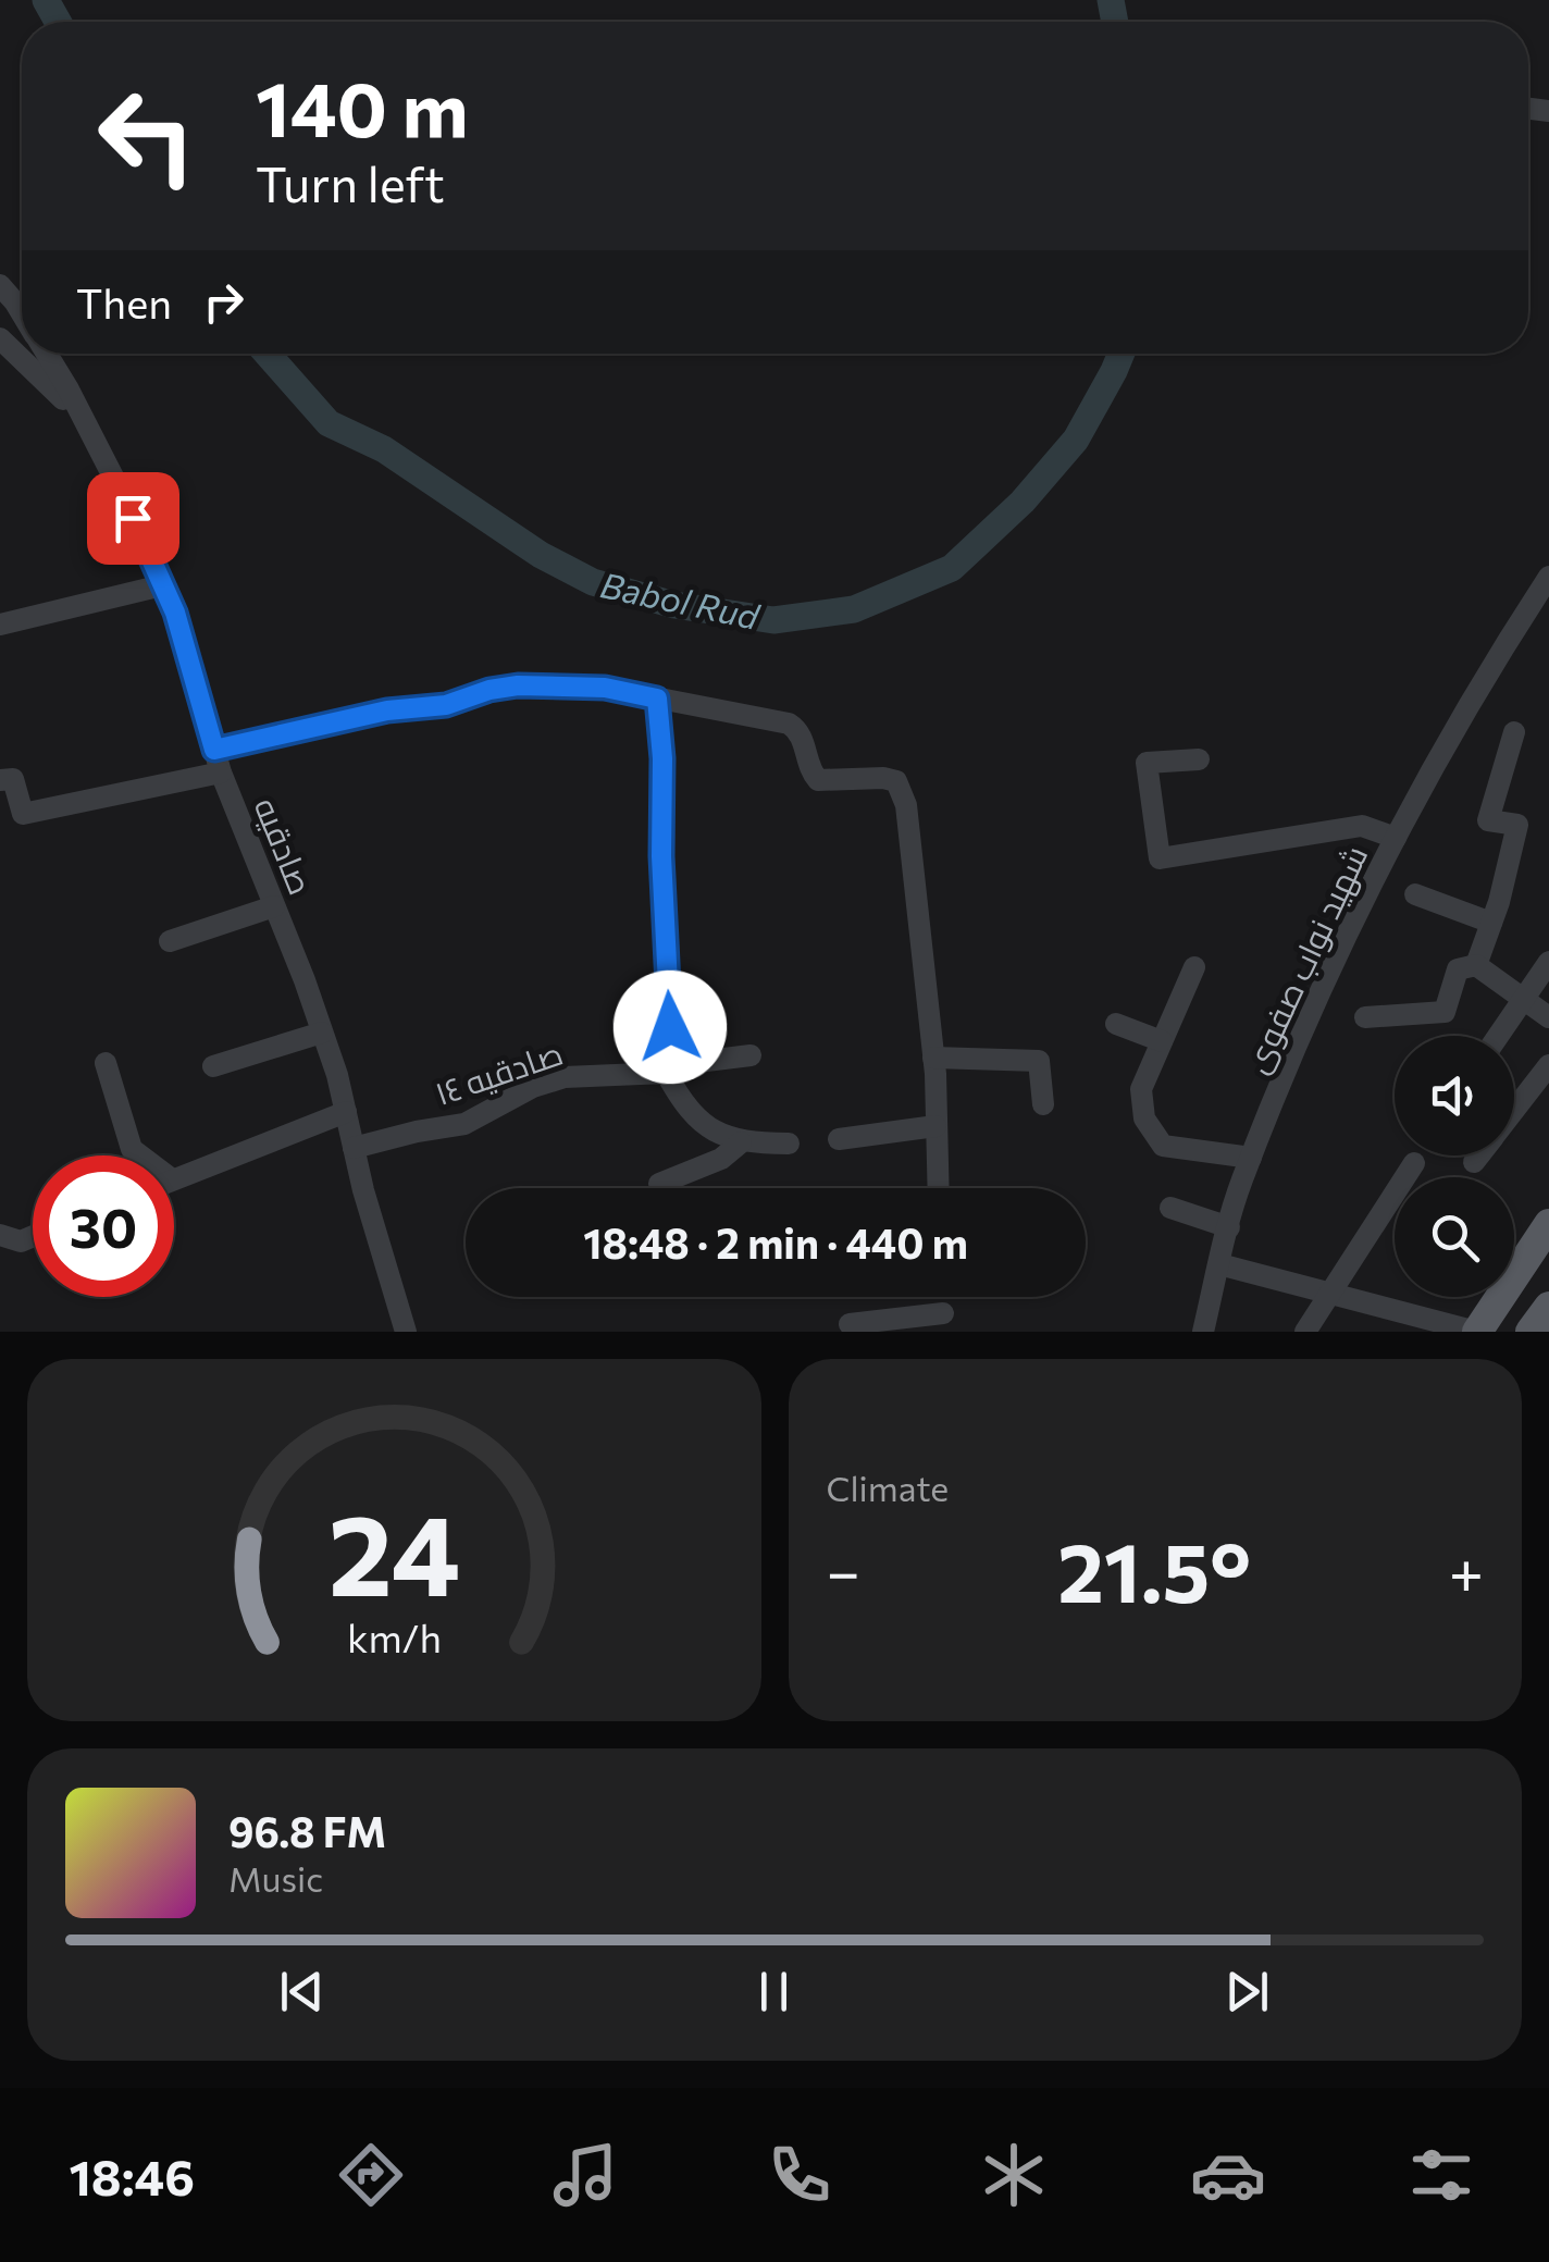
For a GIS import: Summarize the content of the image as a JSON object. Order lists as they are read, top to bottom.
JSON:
{
  "streets": {
    "street": ["صادقیه", "شهید نواب صفوی", "صادقيه ١٤"]
  },
  "crossings": [
    ["صادقیه", "صادقيه ١٤"]
  ],
  "water": ["Babol Rud"],
  "page": {
    "turn": ["140 m", "Turn left"],
    "then": "Then",
    "limit": "30",
    "trip": "18:48 · 2 min · 440 m",
    "tile": "Climate",
    "heat": ["−", "21.5°", "+"],
    "song": ["96.8 FM", "Music"],
    "tabs": "18:46",
    "gauge": ["24", "km/h"]
  }
}
